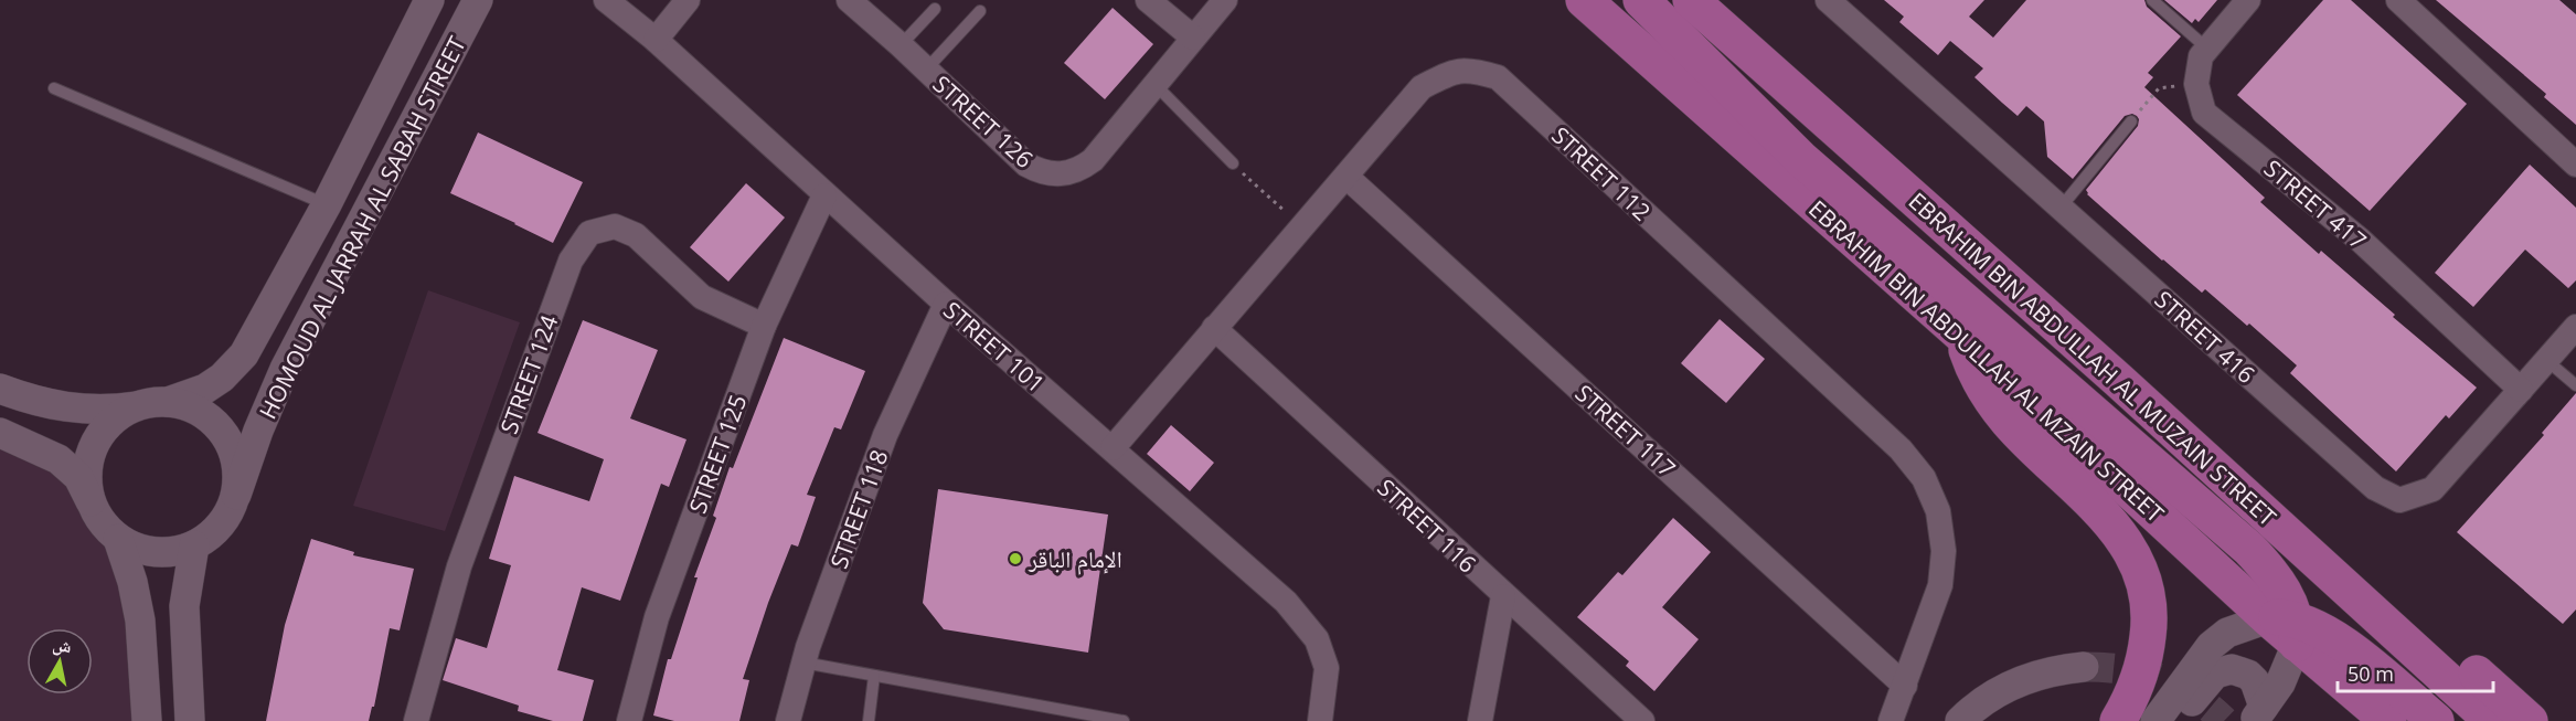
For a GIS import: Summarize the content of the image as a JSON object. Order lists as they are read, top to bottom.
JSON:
{
  "streets": {
    "main road": ["EBRAHIM BIN ABDULLAH AL MUZAIN STREET", "EBRAHIM BIN ABDULLAH AL MZAIN STREET"],
    "street": [
      "STREET 126",
      "STREET 112",
      "STREET 417",
      "HOMOUD AL JARRAH AL SABAH STREET",
      "STREET 416",
      "STREET 101",
      "STREET 124",
      "STREET 117",
      "STREET 125",
      "STREET 118",
      "STREET 116"
    ]
  },
  "crossings": [
    ["STREET 112", "STREET 101"],
    ["STREET 112", "STREET 117"],
    ["STREET 112", "STREET 116"],
    ["STREET 417", "STREET 416"],
    ["STREET 101", "STREET 125"],
    ["STREET 101", "STREET 118"],
    ["STREET 124", "STREET 125"]
  ],
  "places": ["الإمام الباقر"],
  "scale_bar": "50 m",
  "north": "top"
}
